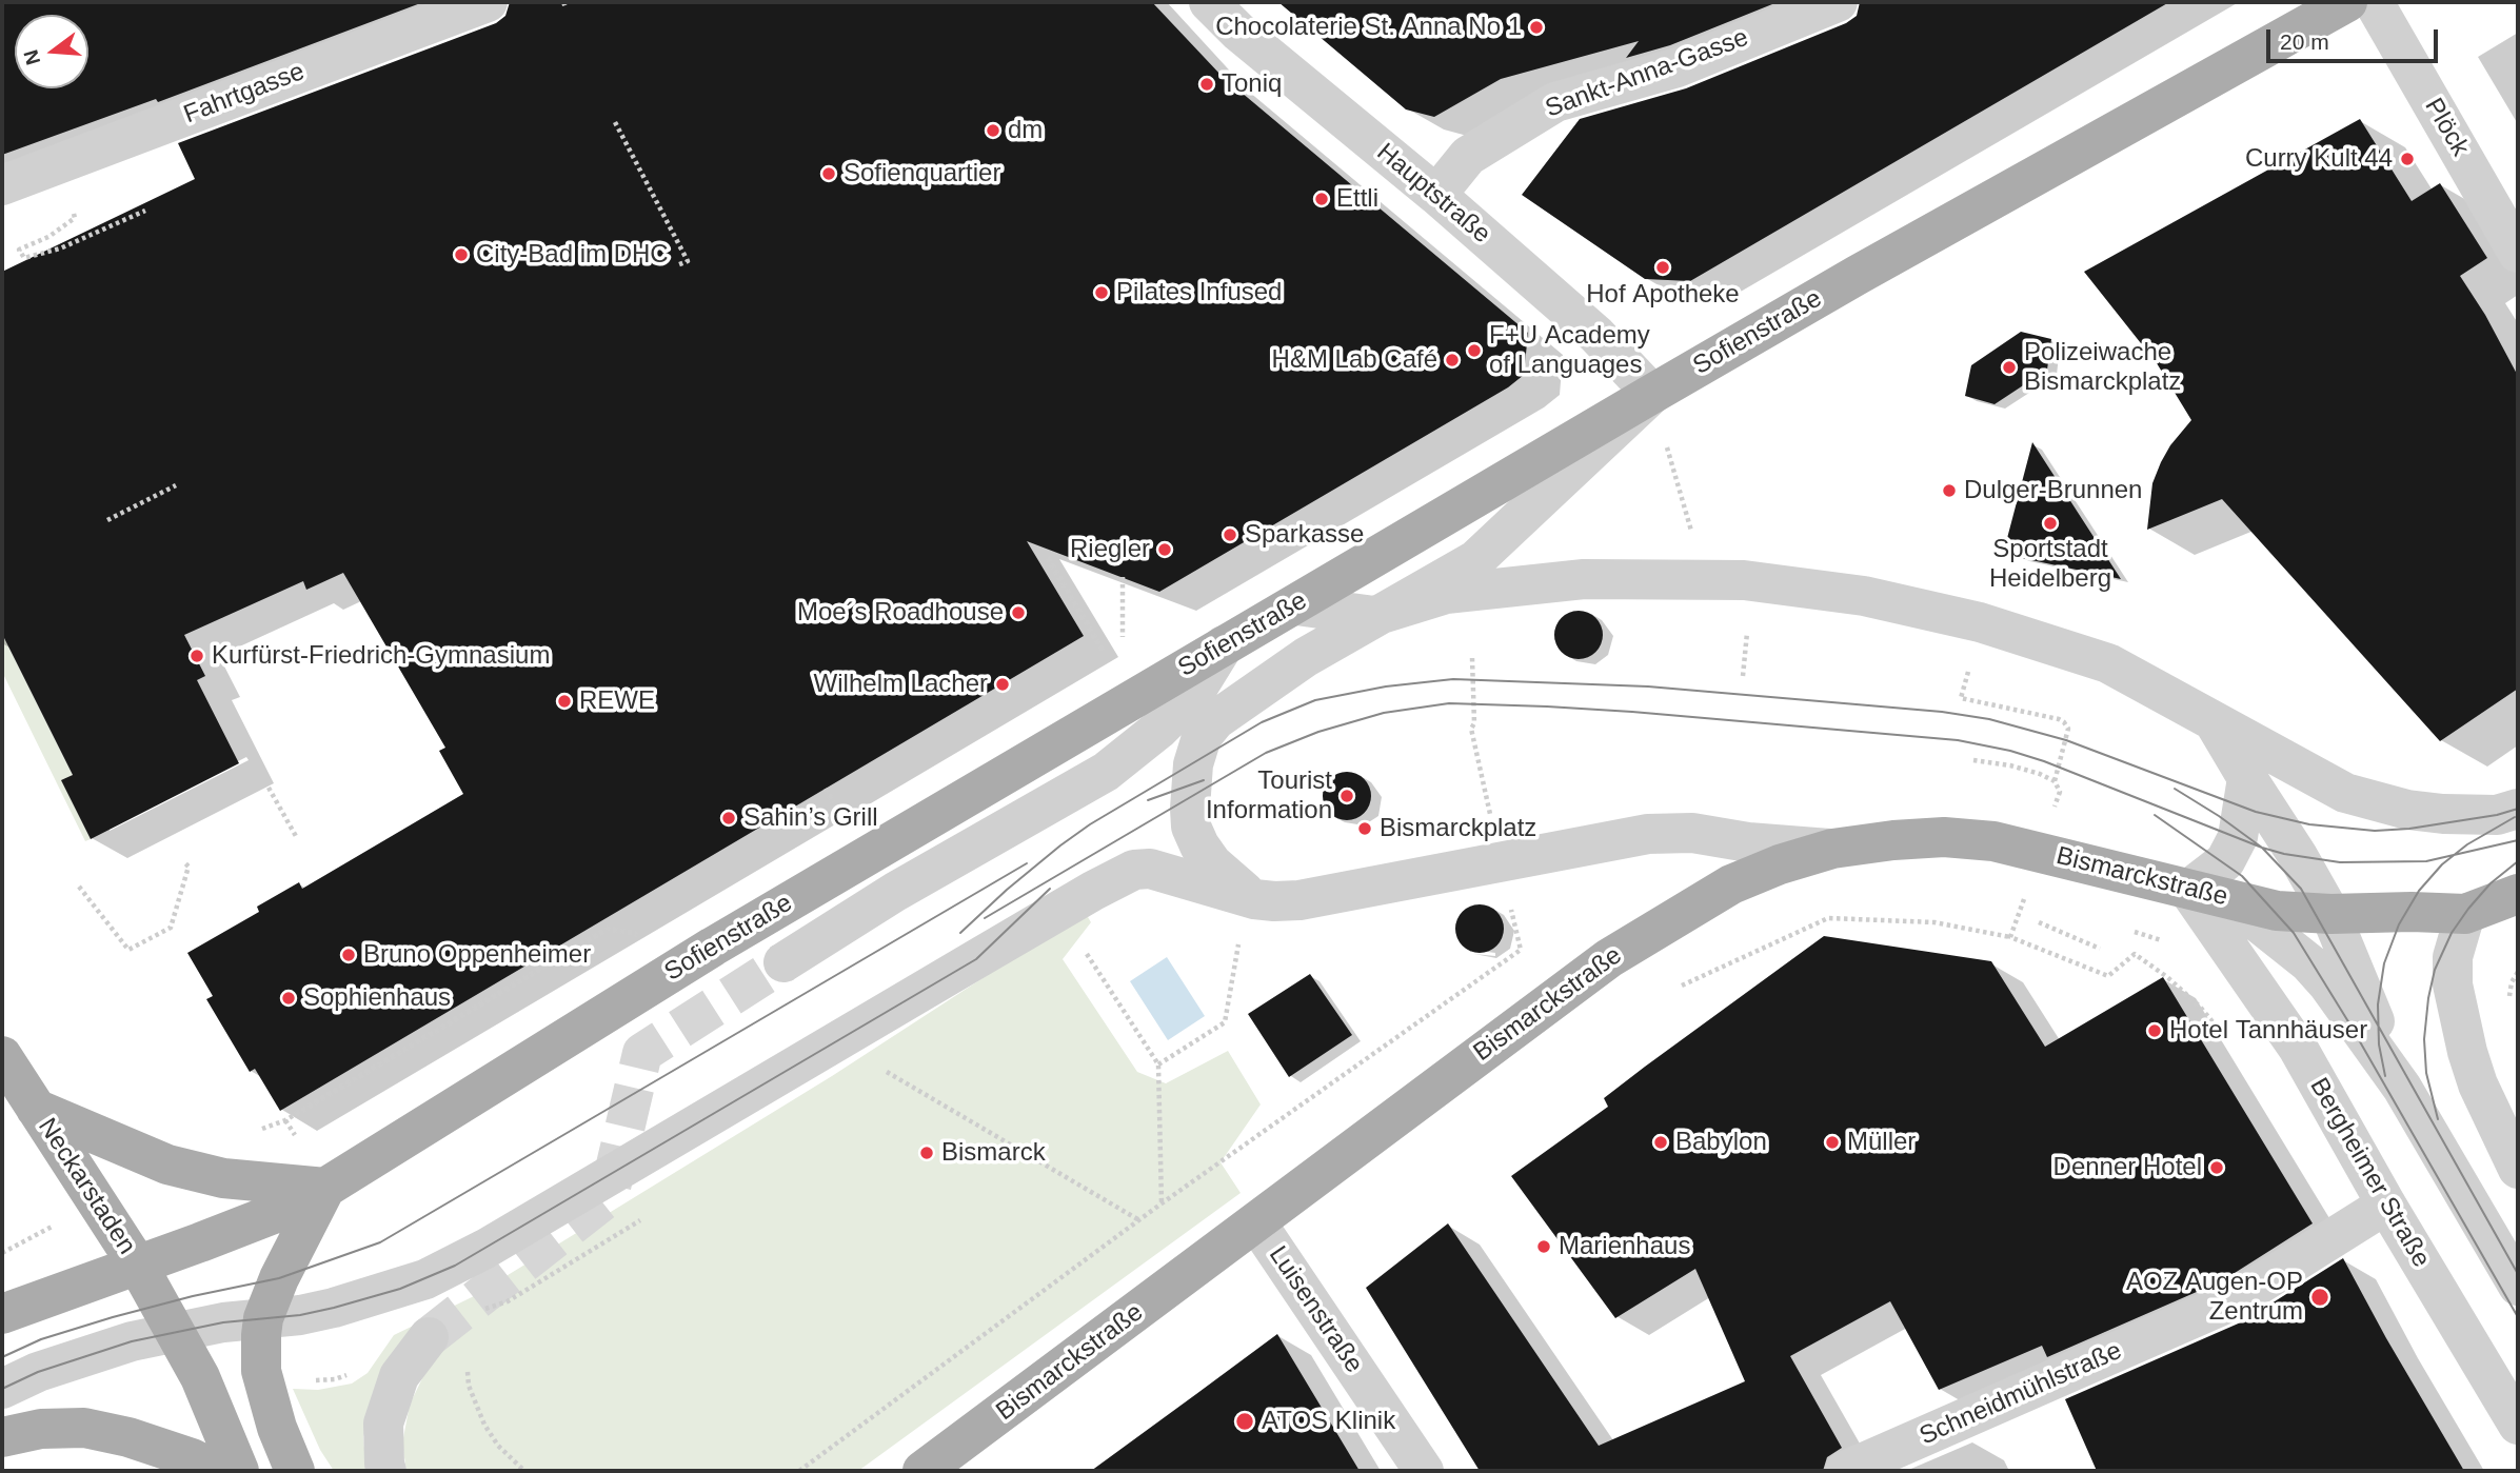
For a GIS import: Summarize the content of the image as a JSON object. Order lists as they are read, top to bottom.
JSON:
{
  "streets": {
    "main road": ["Sofienstraße", "Bismarckstraße", "Neckarstaden"],
    "street": [
      "Sankt-Anna-Gasse",
      "Fahrtgasse",
      "Plöck",
      "Hauptstraße",
      "Bergheimer Straße",
      "Luisenstraße",
      "Schneidmühlstraße"
    ]
  },
  "crossings": [
    ["Sankt-Anna-Gasse", "Hauptstraße"],
    ["Hauptstraße", "Sofienstraße"],
    ["Sofienstraße", "Neckarstaden"],
    ["Bismarckstraße", "Bergheimer Straße"],
    ["Bismarckstraße", "Luisenstraße"],
    ["Bergheimer Straße", "Schneidmühlstraße"]
  ],
  "places": [
    "Chocolaterie St. Anna No 1",
    "Toniq",
    "dm",
    "Curry Kult 44",
    "Sofienquartier",
    "Ettli",
    "City-Bad im DHC",
    "Hof Apotheke",
    "Pilates Infused",
    "F+U Academy of Languages",
    "H&M Lab Café",
    "Polizeiwache Bismarckplatz",
    "Dulger-Brunnen",
    "Sportstadt Heidelberg",
    "Sparkasse",
    "Riegler",
    "Moe´s Roadhouse",
    "Kurfürst-Friedrich-Gymnasium",
    "Wilhelm Lacher",
    "REWE",
    "Tourist Information",
    "Sahin’s Grill",
    "Bismarckplatz",
    "Bruno Oppenheimer",
    "Sophienhaus",
    "Hotel Tannhäuser",
    "Babylon",
    "Müller",
    "Bismarck",
    "Denner Hotel",
    "Marienhaus",
    "AOZ Augen-OP Zentrum",
    "ATOS Klinik"
  ],
  "scale_bar": "20 m",
  "north": "left"
}
